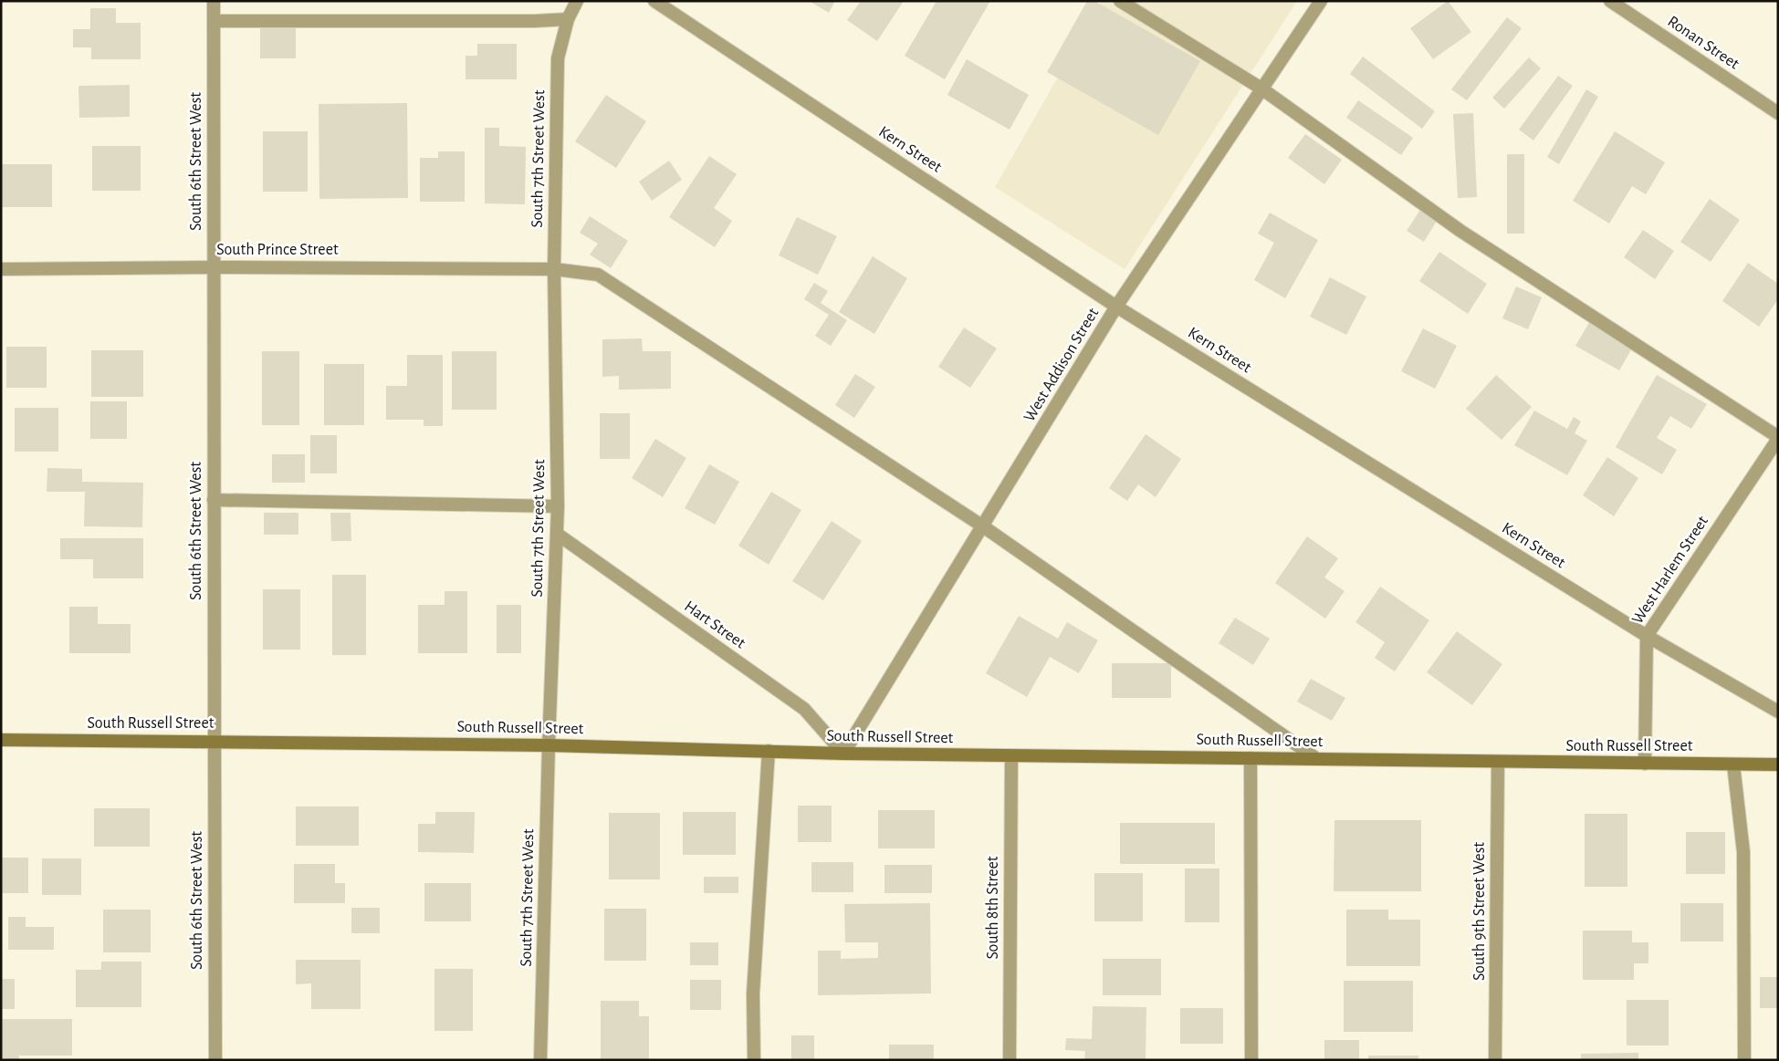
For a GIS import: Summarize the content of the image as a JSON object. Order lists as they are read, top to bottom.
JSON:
{
  "streets": {
    "main road": ["South Russell Street"],
    "street": [
      "Ronan Street",
      "Kern Street",
      "South 7th Street West",
      "South 6th Street West",
      "South Prince Street",
      "West Addison Street",
      "West Harlem Street",
      "Hart Street",
      "South 8th Street",
      "South 9th Street West"
    ]
  },
  "crossings": [
    ["Kern Street", "West Addison Street"],
    ["Kern Street", "West Harlem Street"],
    ["South 7th Street West", "South Prince Street"],
    ["South 7th Street West", "Hart Street"],
    ["South 7th Street West", "South Russell Street"],
    ["South 6th Street West", "South Prince Street"],
    ["South 6th Street West", "South Russell Street"],
    ["South Prince Street", "West Addison Street"],
    ["South Prince Street", "South Russell Street"],
    ["West Addison Street", "Hart Street"],
    ["West Addison Street", "South Russell Street"],
    ["West Harlem Street", "South Russell Street"],
    ["Hart Street", "South Russell Street"],
    ["South Russell Street", "South 8th Street"],
    ["South Russell Street", "South 9th Street West"]
  ]
}
